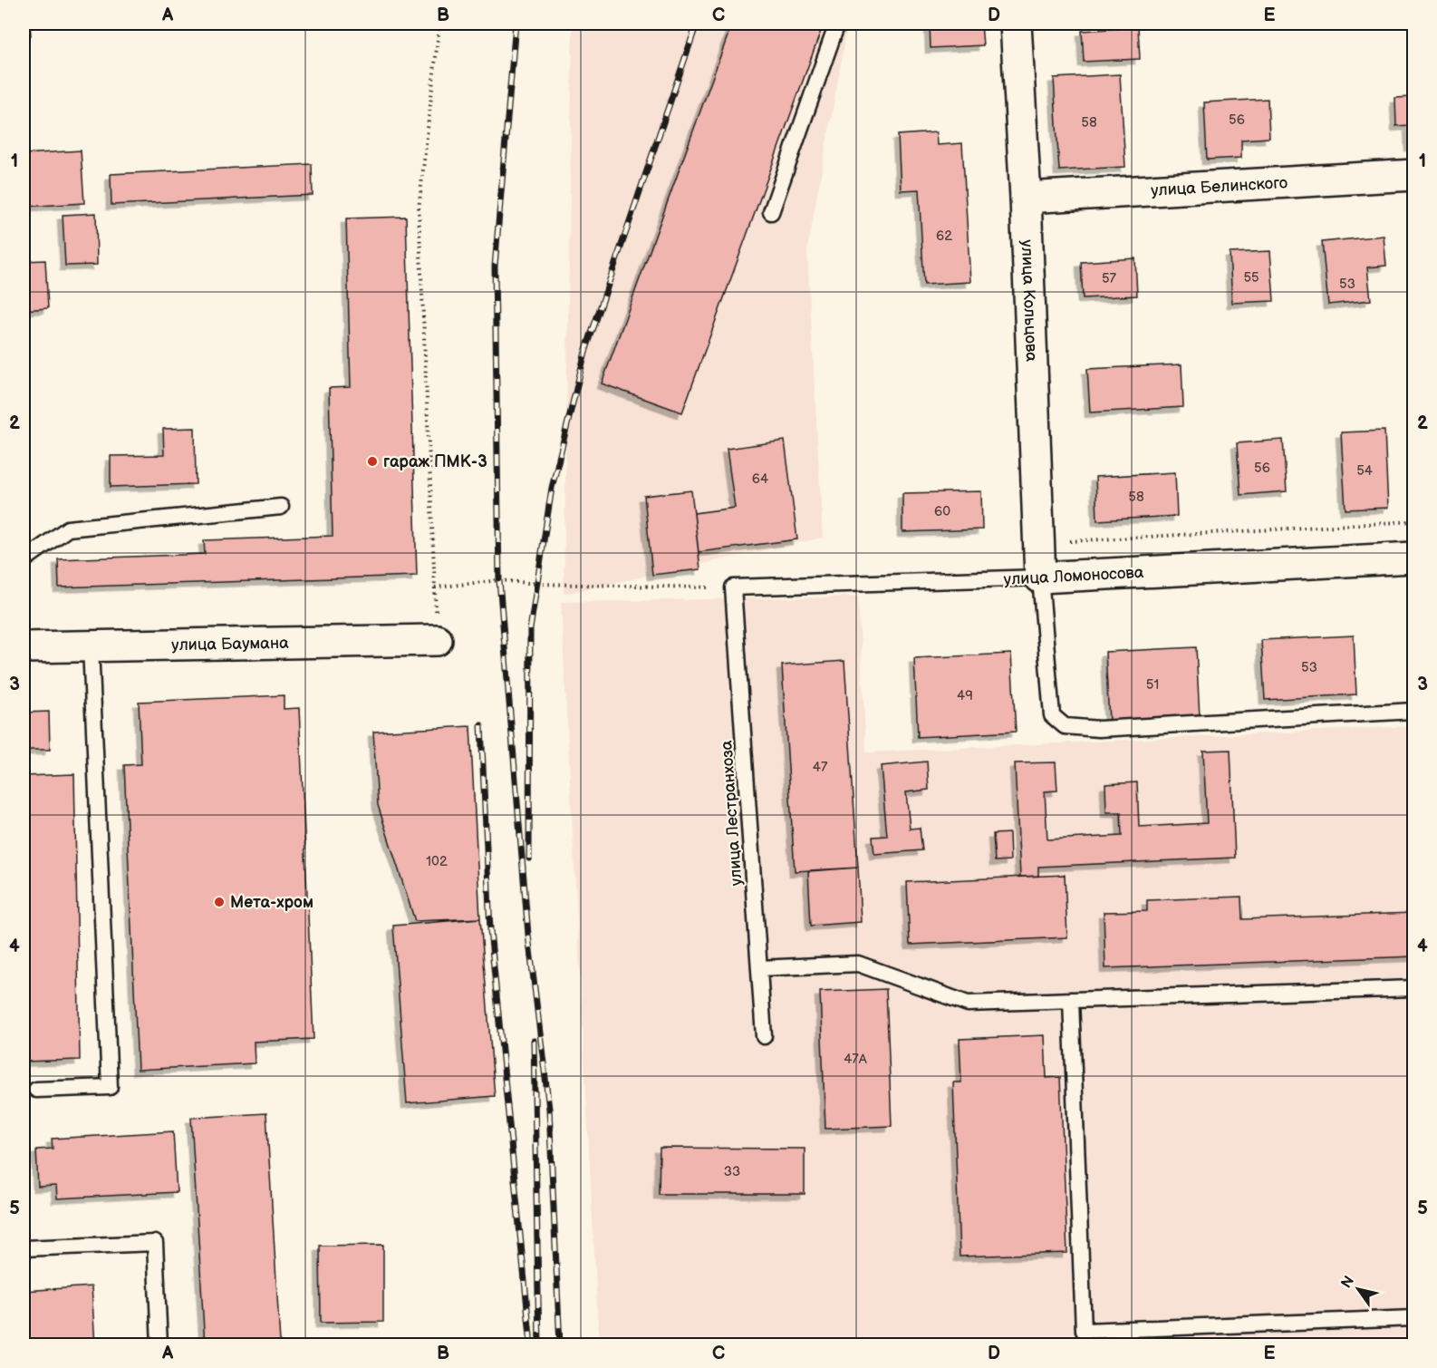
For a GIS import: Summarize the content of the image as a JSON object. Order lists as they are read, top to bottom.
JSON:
{
  "streets": {
    "street": [
      "улица Белинского",
      "улица Кольцова",
      "улица Ломоносова",
      "улица Баумана"
    ],
    "lane": ["улица Лестранхоза"]
  },
  "crossings": [
    ["улица Белинского", "улица Кольцова"],
    ["улица Кольцова", "улица Ломоносова"],
    ["улица Ломоносова", "улица Лестранхоза"]
  ],
  "places": ["гараж ПМК-3", "Мета-хром"],
  "house_numbers": [
    "56",
    "58",
    "62",
    "55",
    "57",
    "53",
    "56",
    "54",
    "64",
    "58",
    "60",
    "53",
    "51",
    "49",
    "47",
    "102",
    "47А",
    "33"
  ],
  "north": "top left",
  "grid": {
    "columns": [
      "A",
      "B",
      "C",
      "D",
      "E"
    ],
    "rows": [
      "1",
      "2",
      "3",
      "4",
      "5"
    ]
  }
}
